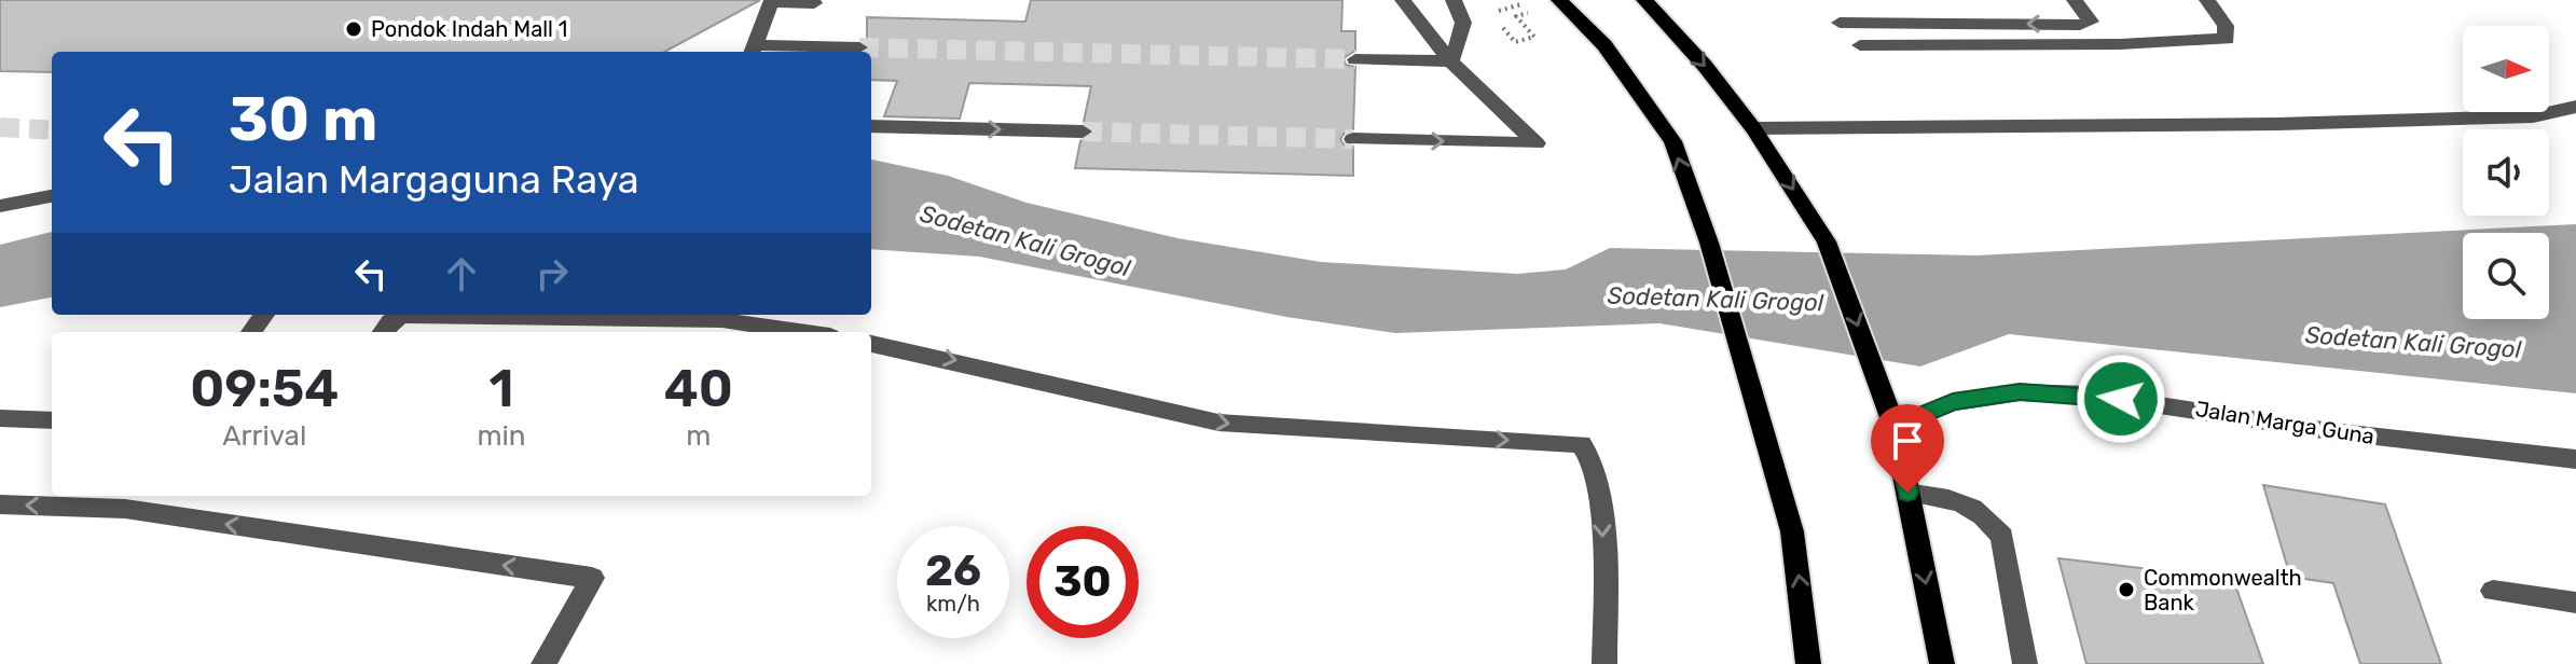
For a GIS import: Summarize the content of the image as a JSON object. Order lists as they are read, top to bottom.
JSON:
{
  "streets": {
    "street": ["Jalan Marga Guna"]
  },
  "water": ["Sodetan Kali Grogol"],
  "places": ["Pondok Indah Mall 1", "Commonwealth Bank"],
  "north": "right",
  "page": {
    "turn": ["30 m", "Jalan Margaguna Raya"],
    "eta": [
      "09:54",
      "Arrival",
      "1",
      "min",
      "40",
      "m"
    ],
    "speed": "26 km/h",
    "limit": "30"
  }
}
